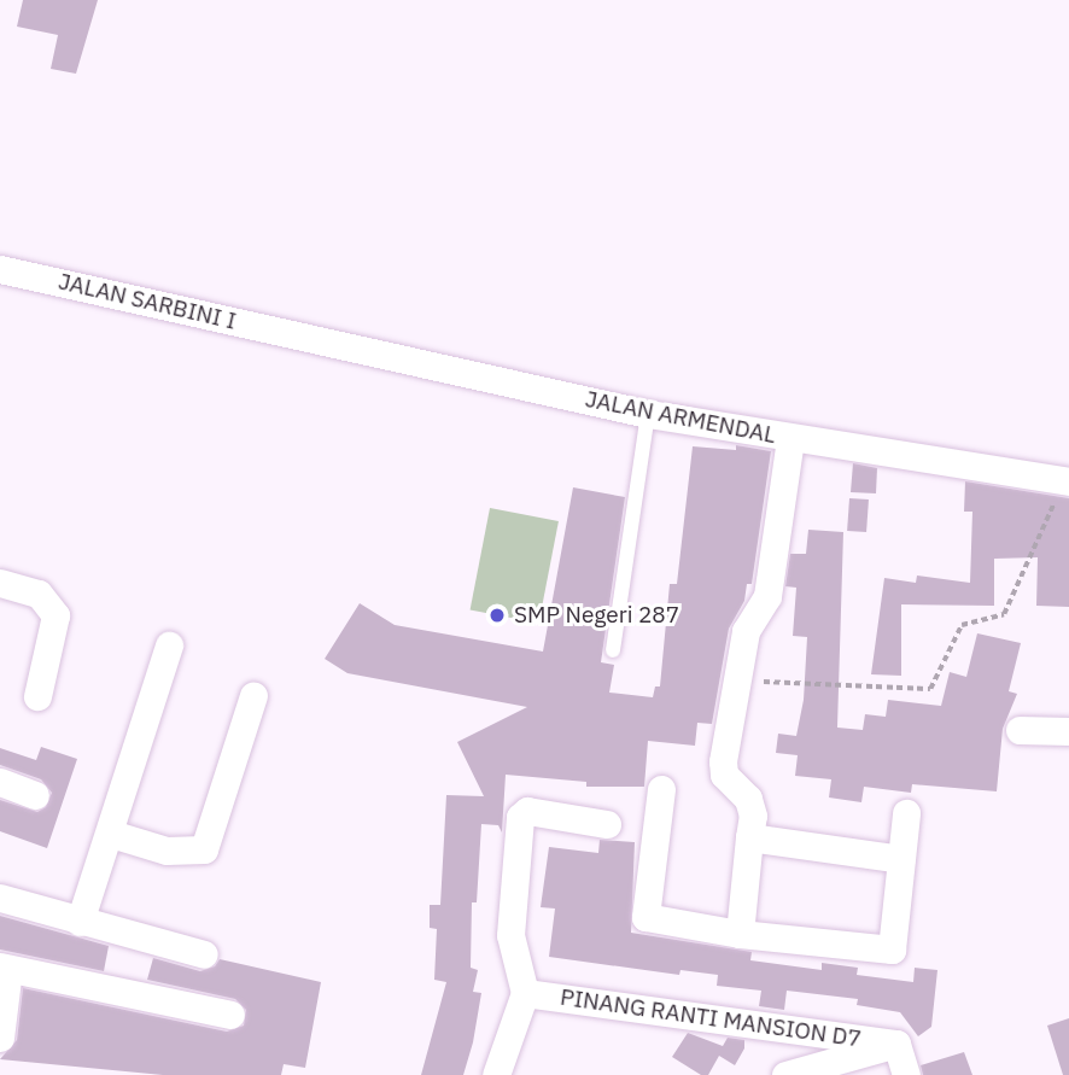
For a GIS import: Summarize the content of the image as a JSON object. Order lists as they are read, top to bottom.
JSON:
{
  "streets": {
    "street": ["JALAN SARBINI I", "JALAN ARMENDAL", "PINANG RANTI MANSION D7"]
  },
  "crossings": [
    ["JALAN SARBINI I", "JALAN ARMENDAL"]
  ],
  "places": ["SMP Negeri 287"]
}
